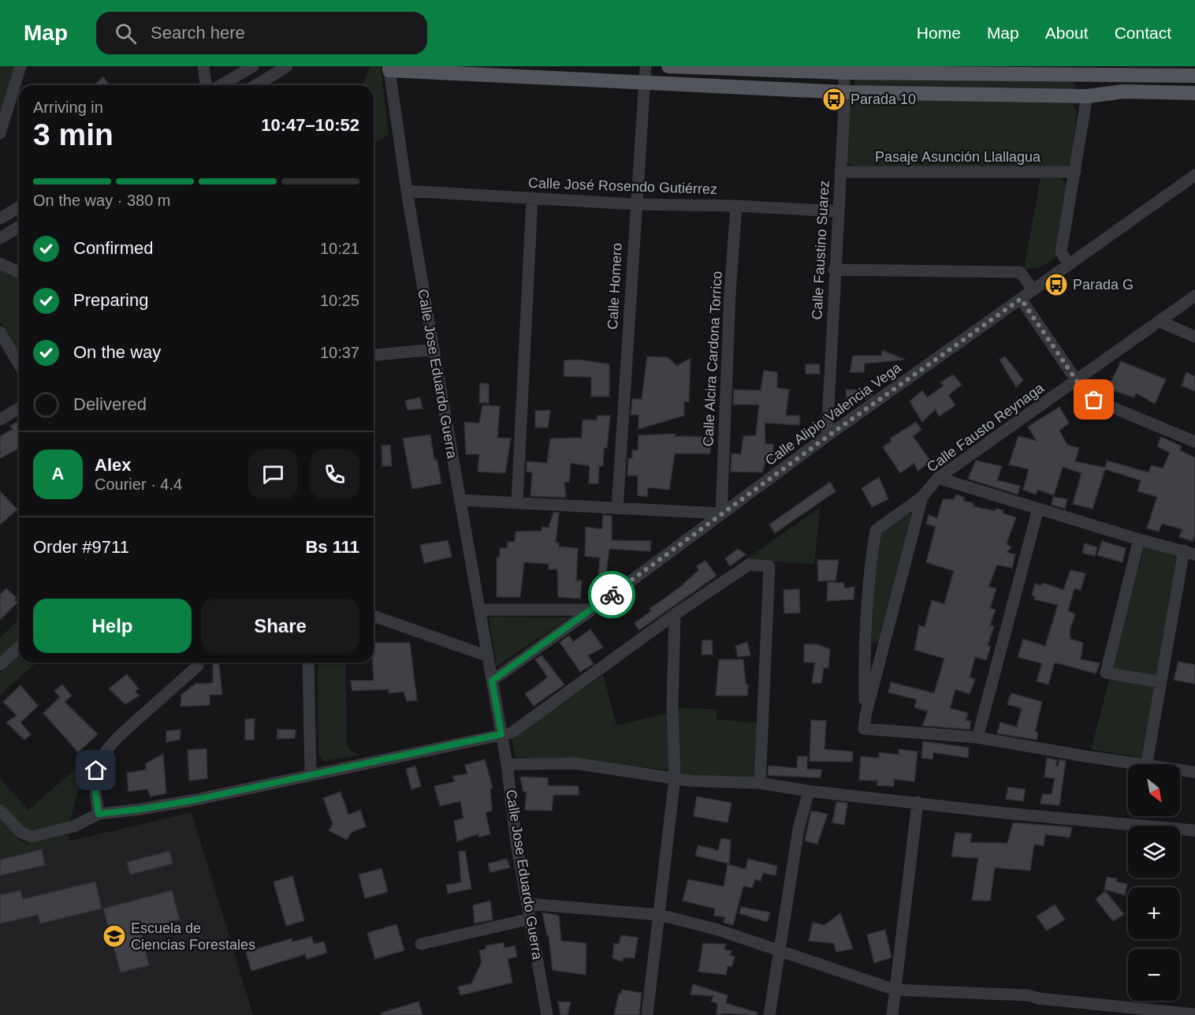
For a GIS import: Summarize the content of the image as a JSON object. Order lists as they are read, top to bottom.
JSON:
{
  "streets": {
    "street": [
      "Pasaje Asunción Llallagua",
      "Calle José Rosendo Gutiérrez",
      "Calle Faustino Suarez",
      "Calle Homero",
      "Calle Alcira Cardona Torrico",
      "Calle Jose Eduardo Guerra",
      "Calle Alipio Valencia Vega",
      "Calle Fausto Reynaga"
    ]
  },
  "crossings": [
    ["Pasaje Asunción Llallagua", "Calle Faustino Suarez"],
    ["Calle José Rosendo Gutiérrez", "Calle Faustino Suarez"],
    ["Calle José Rosendo Gutiérrez", "Calle Homero"],
    ["Calle José Rosendo Gutiérrez", "Calle Alcira Cardona Torrico"],
    ["Calle José Rosendo Gutiérrez", "Calle Jose Eduardo Guerra"],
    ["Calle Faustino Suarez", "Calle Alipio Valencia Vega"],
    ["Calle Alcira Cardona Torrico", "Calle Alipio Valencia Vega"],
    ["Calle Jose Eduardo Guerra", "Calle Alipio Valencia Vega"]
  ],
  "places": {
    "bus stop": ["Parada 10", "Parada G"],
    "school or university": ["Escuela de Ciencias Forestales"]
  },
  "north": "bottom right",
  "page": {
    "header": "Map",
    "search": "Search here",
    "nav": [
      "Home",
      "Map",
      "About",
      "Contact"
    ],
    "heading": ["3 min", "Arriving in", "10:47–10:52"],
    "panel": [
      "Alex",
      "Courier · 4.4",
      "Order #9711",
      "Bs 111"
    ],
    "bar": "On the way · 380 m",
    "list": [
      ["Confirmed", "10:21"],
      ["Preparing", "10:25"],
      ["On the way", "10:37"],
      "Delivered"
    ],
    "round": "A",
    "buttons": ["Help", "Share"],
    "map_buttons": ["+", "−"]
  }
}
